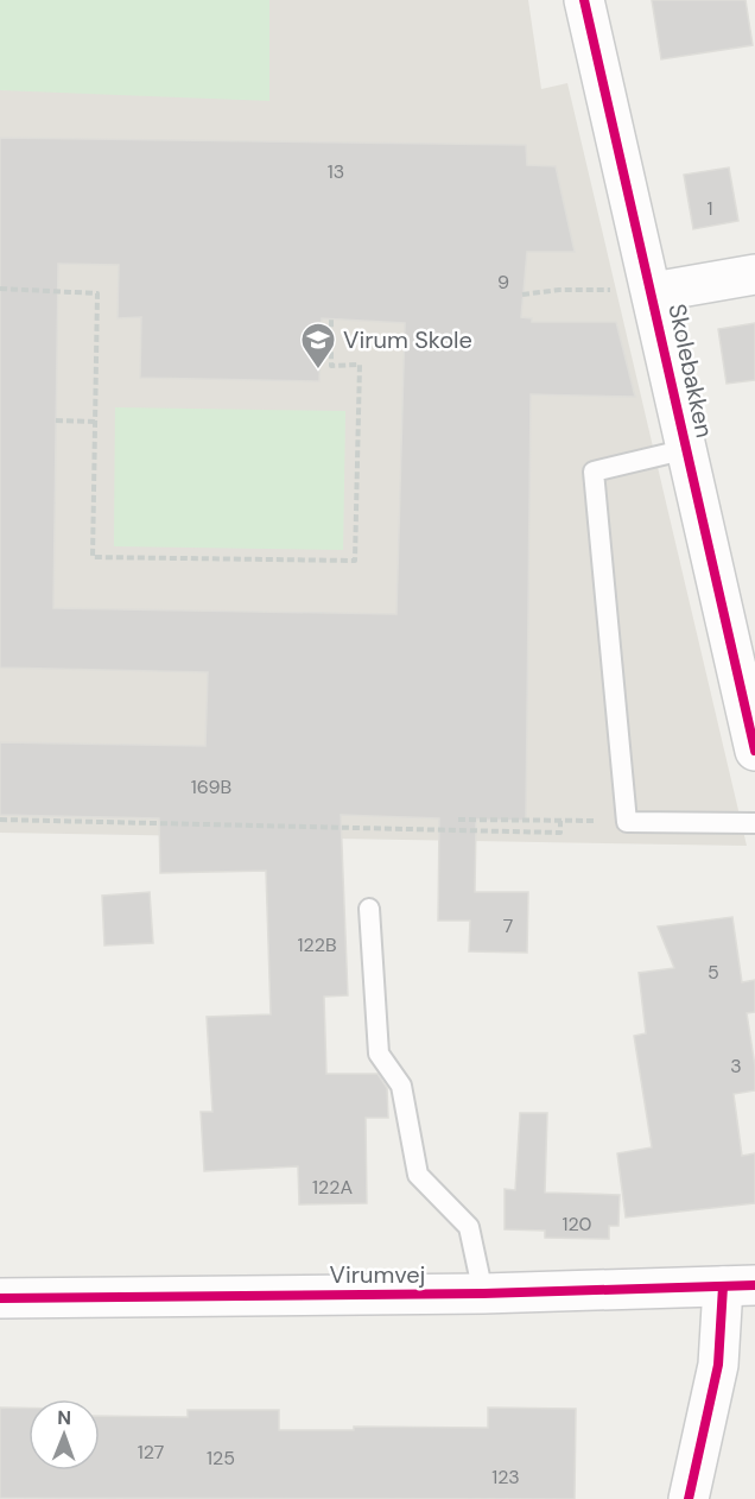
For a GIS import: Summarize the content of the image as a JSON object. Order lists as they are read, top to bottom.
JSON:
{
  "streets": {
    "street": ["Skolebakken", "Virumvej"]
  },
  "places": {
    "school or university": ["Virum Skole"]
  },
  "house_numbers": [
    "13",
    "1",
    "9",
    "169B",
    "7",
    "122B",
    "5",
    "3",
    "122A",
    "120",
    "127",
    "125",
    "123"
  ],
  "north": "top"
}
